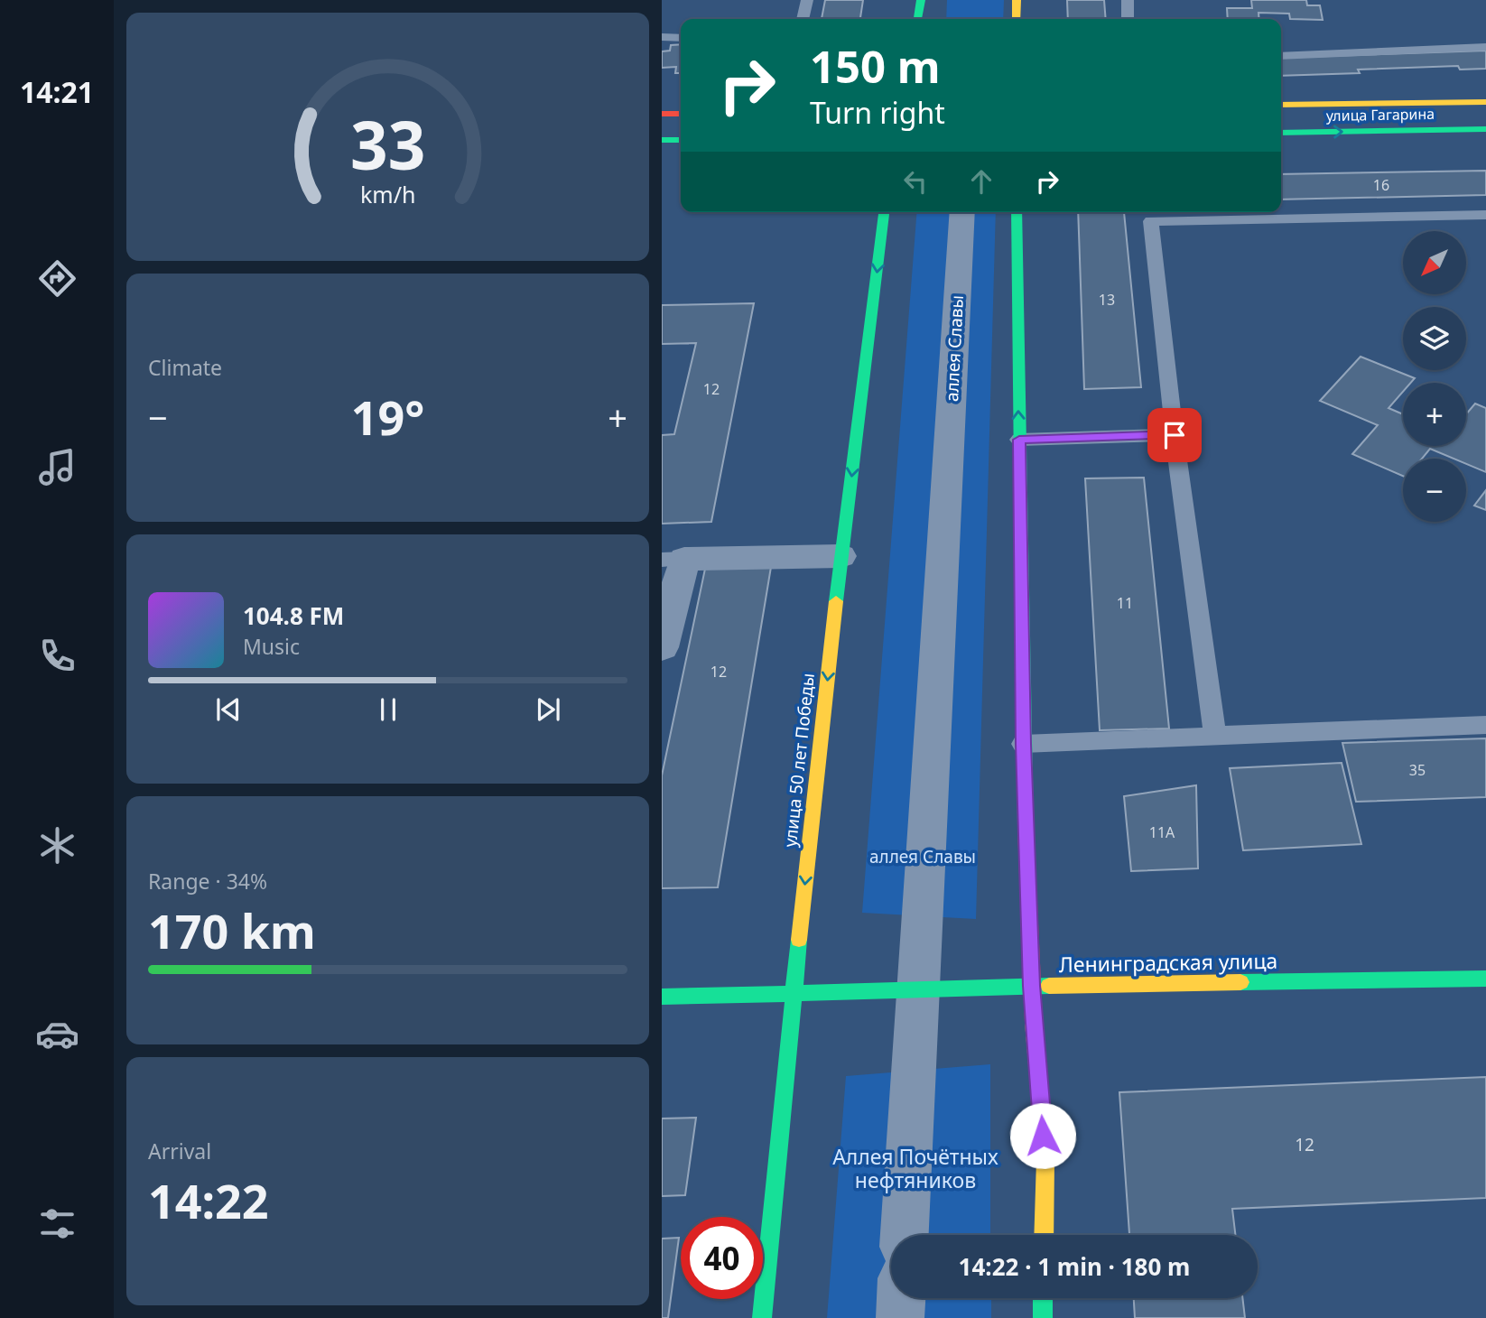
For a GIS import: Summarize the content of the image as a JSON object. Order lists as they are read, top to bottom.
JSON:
{
  "streets": {
    "street": [
      "улица Гагарина",
      "аллея Славы",
      "улица 50 лет Победы",
      "Ленинградская улица"
    ]
  },
  "crossings": [
    ["аллея Славы", "Ленинградская улица"],
    ["улица 50 лет Победы", "Ленинградская улица"]
  ],
  "one_way": ["улица 50 лет Победы"],
  "parks": ["аллея Славы", "Аллея Почётных нефтяников"],
  "house_numbers": [
    "16",
    "13",
    "12",
    "11",
    "12",
    "35",
    "11А",
    "12"
  ],
  "north": "bottom left",
  "page": {
    "tabs": "14:21",
    "turn": ["150 m", "Turn right"],
    "map_buttons": ["+", "−"],
    "tile": [
      "Climate",
      ["Range · 34%", "170 km"],
      ["Arrival", "14:22"]
    ],
    "heat": ["−", "19°", "+"],
    "song": ["104.8 FM", "Music"],
    "limit": "40",
    "trip": "14:22 · 1 min · 180 m",
    "gauge": ["33", "km/h"]
  }
}
